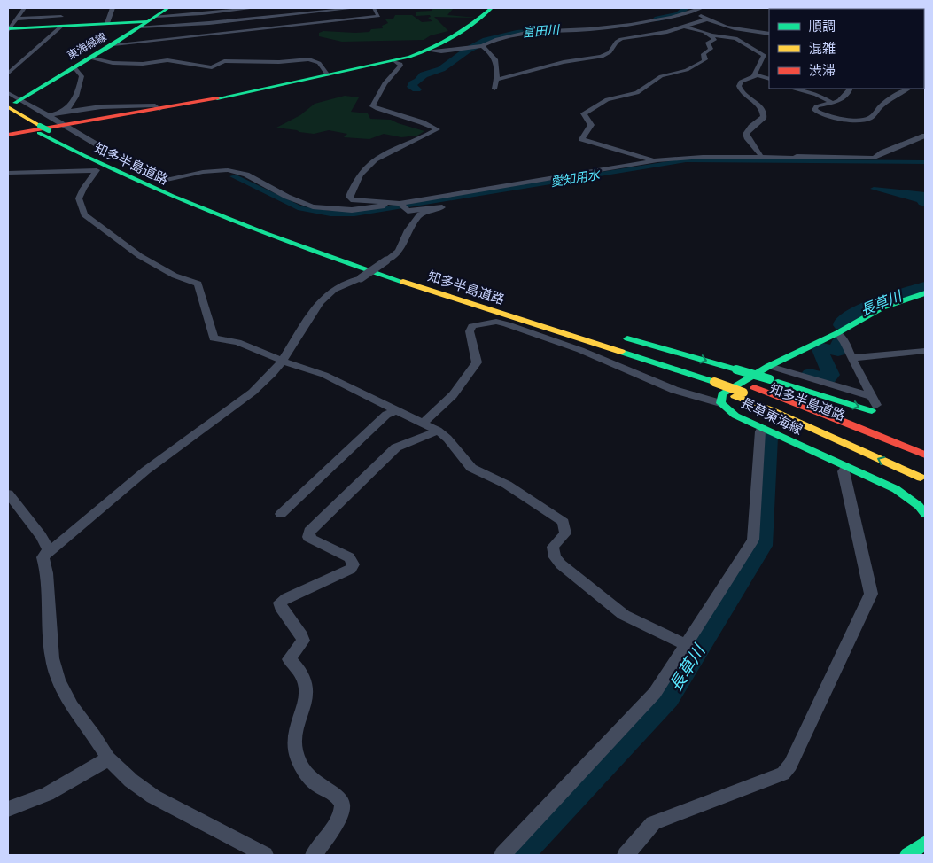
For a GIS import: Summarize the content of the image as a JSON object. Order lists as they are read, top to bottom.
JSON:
{
  "streets": {
    "main road": ["東海緑線", "知多半島道路", "長草東海線"]
  },
  "crossings": [
    ["東海緑線", "知多半島道路"]
  ],
  "water": ["富田川", "愛知用水", "長草川"],
  "legend": ["順調", "混雑", "渋滞"]
}
